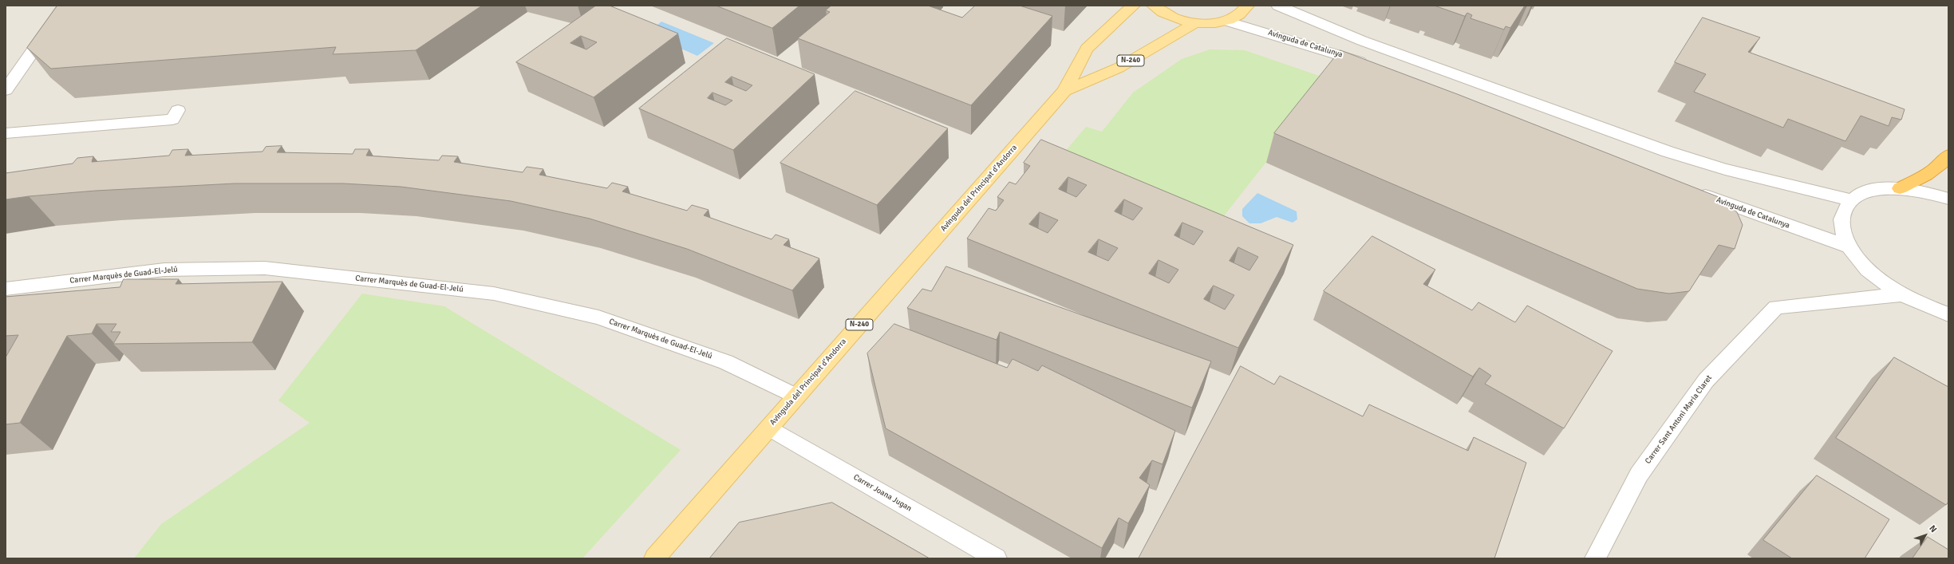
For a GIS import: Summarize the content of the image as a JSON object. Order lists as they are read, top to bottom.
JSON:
{
  "streets": {
    "main road": ["N-240", "Avinguda del Principat d'Andorra"],
    "street": [
      "Avinguda de Catalunya",
      "Carrer Marquès de Guad-El-Jelú",
      "Carrer Sant Antoni Maria Claret",
      "Carrer Joana Jugan"
    ]
  },
  "crossings": [
    ["Avinguda del Principat d'Andorra", "Carrer Marquès de Guad-El-Jelú"],
    ["Avinguda del Principat d'Andorra", "Carrer Joana Jugan"]
  ],
  "north": "top right"
}
